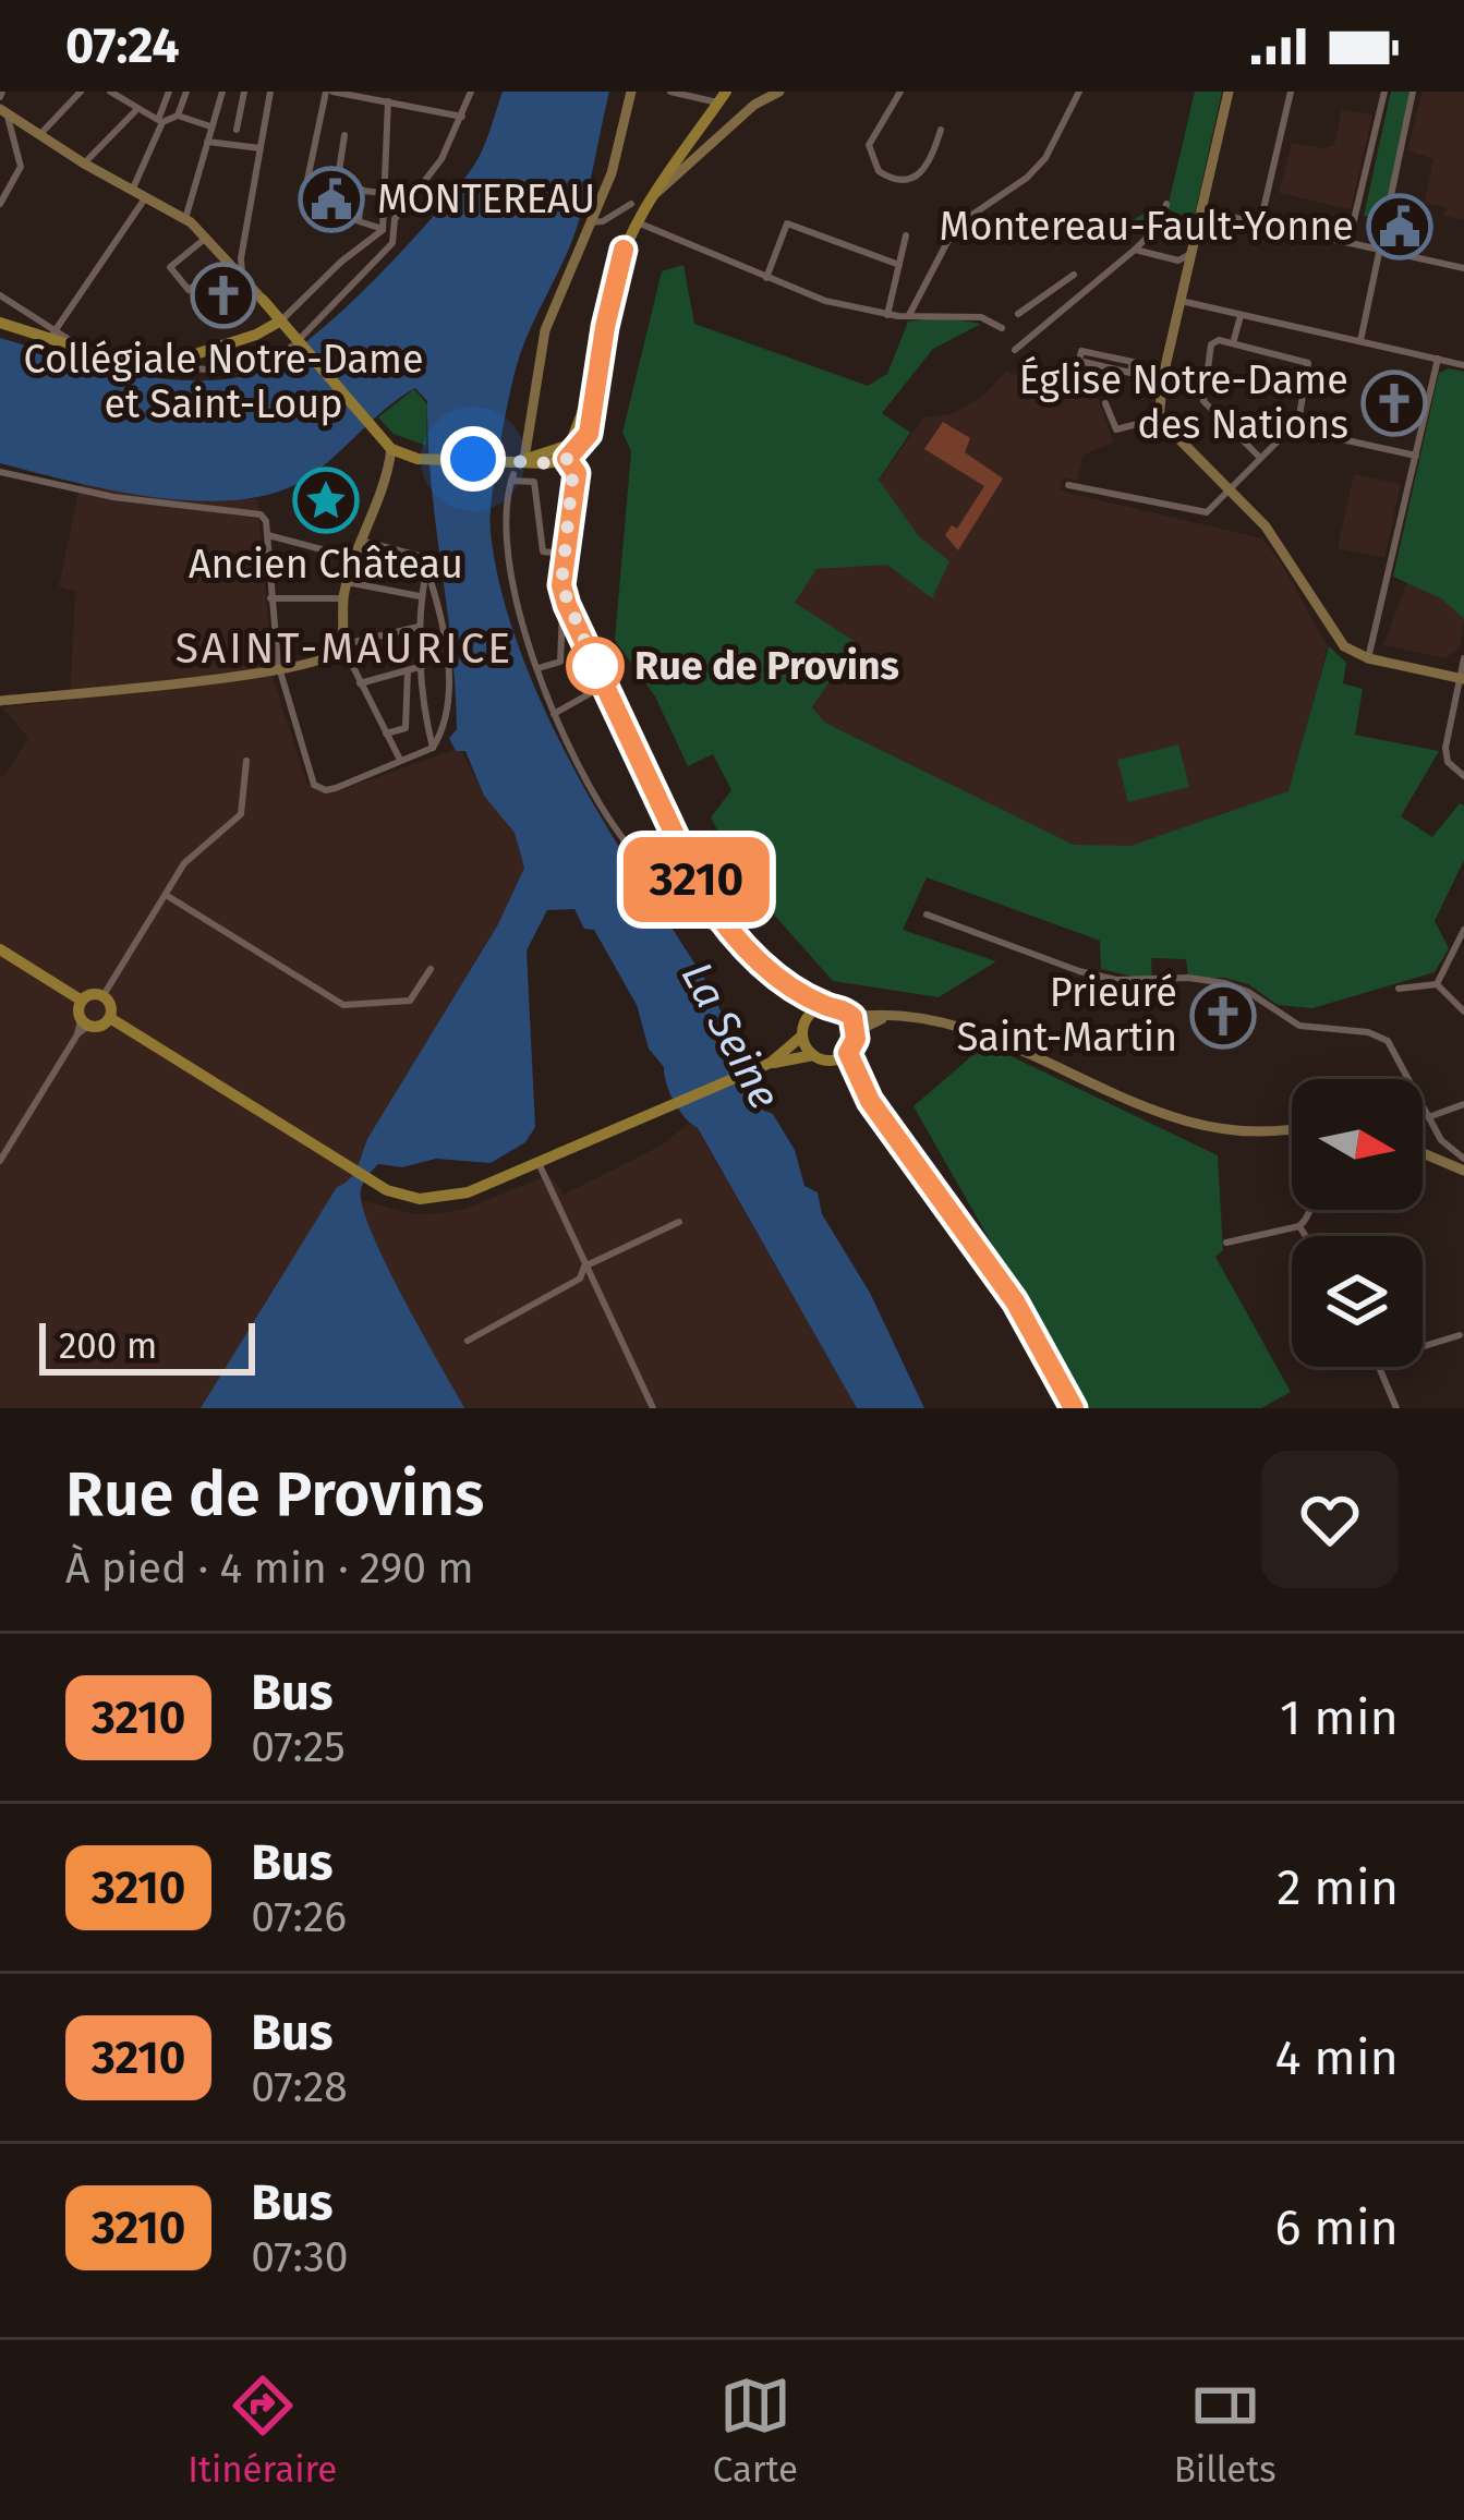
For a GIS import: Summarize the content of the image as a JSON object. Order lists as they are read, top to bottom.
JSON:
{
  "districts": ["SAINT-MAURICE"],
  "water": ["La Seine"],
  "places": {
    "public building": ["MONTEREAU", "Montereau-Fault-Yonne"],
    "church": ["Collégiale Notre-Dame et Saint-Loup", "Église Notre-Dame des Nations", "Prieuré Saint-Martin"],
    "place": ["Ancien Château"],
    "other": ["Rue de Provins"]
  },
  "lines": ["bus line 3210"],
  "scale_bar": "200 m",
  "north": "right",
  "page": {
    "status": "07:24",
    "on_map": "3210",
    "scale": "200 m",
    "heading": ["Rue de Provins", "À pied · 4 min · 290 m"],
    "list": [
      {
        "mark": "3210",
        "name": "Bus",
        "note": "07:25",
        "value": "1 min"
      },
      {
        "mark": "3210",
        "name": "Bus",
        "note": "07:26",
        "value": "2 min"
      },
      {
        "mark": "3210",
        "name": "Bus",
        "note": "07:28",
        "value": "4 min"
      },
      {
        "mark": "3210",
        "name": "Bus",
        "note": "07:30",
        "value": "6 min"
      }
    ],
    "tabs": ["Itinéraire", "Carte", "Billets"]
  }
}
